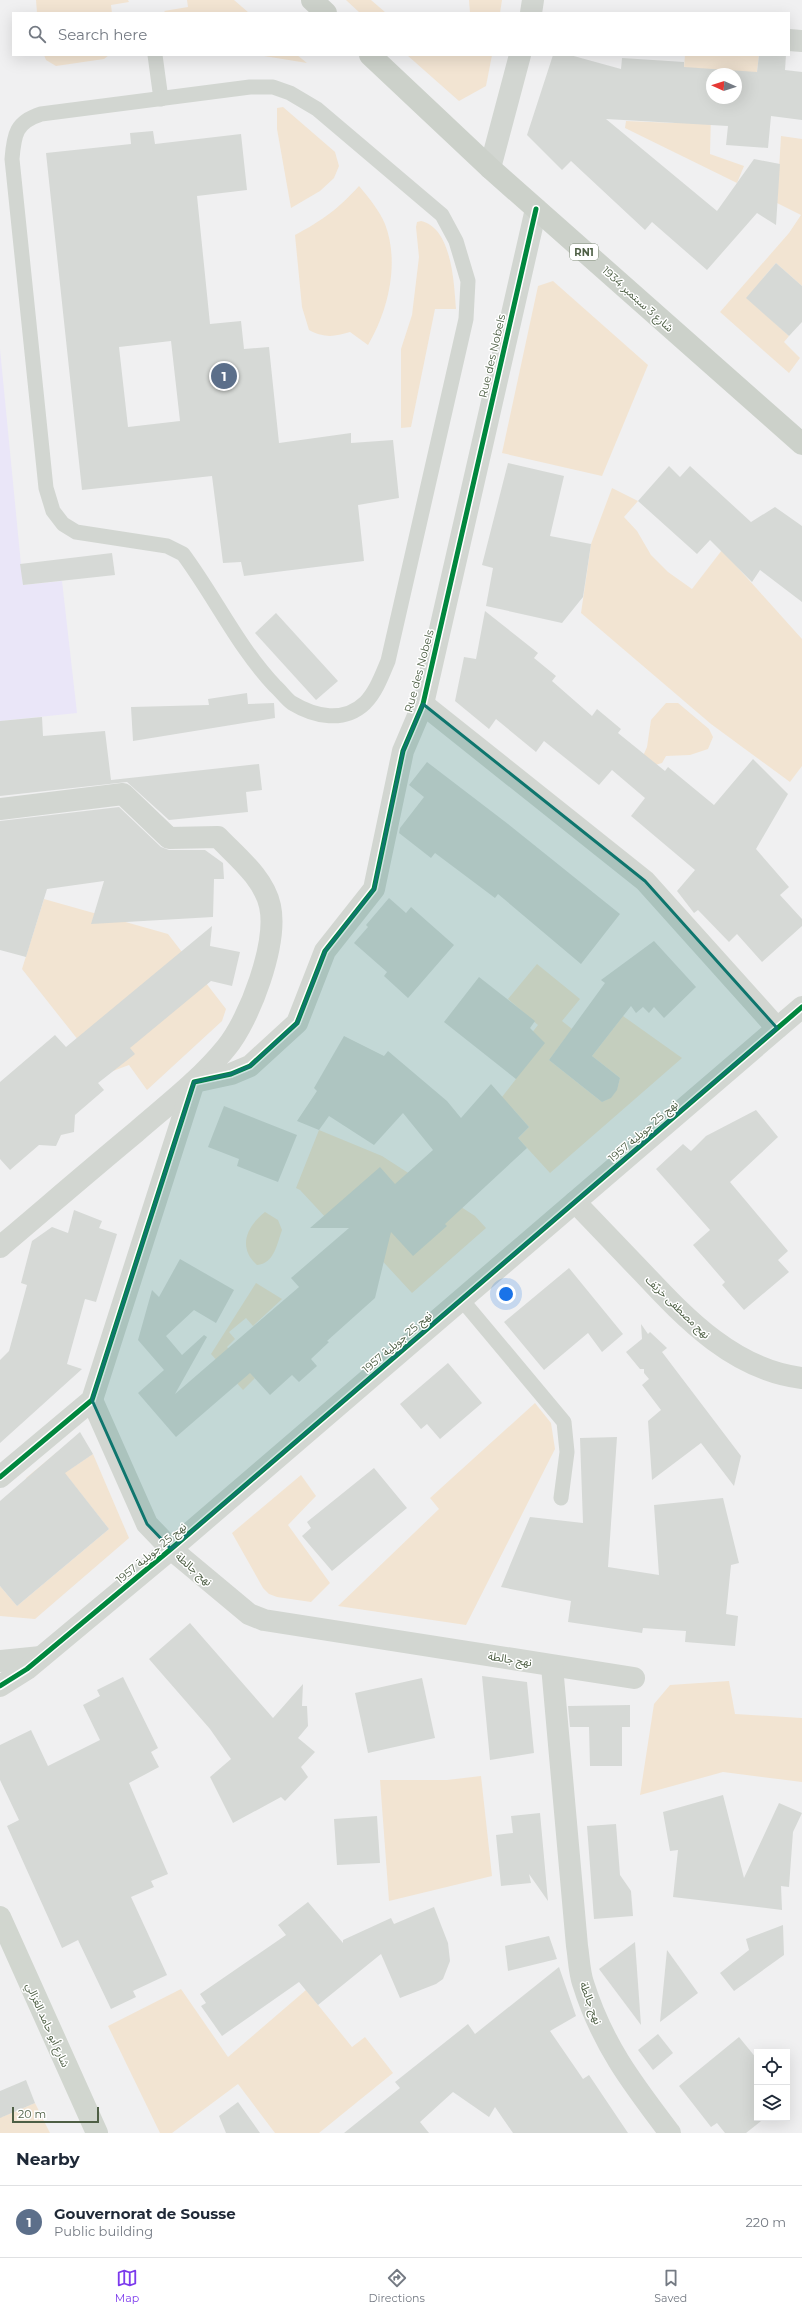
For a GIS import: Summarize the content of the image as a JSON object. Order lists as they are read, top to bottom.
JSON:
{
  "streets": {
    "main road": ["RN1", "شارع 3 سبتمبر 1934", "شارع أبو حامد الغزالي"],
    "street": [
      "Rue des Nobels",
      "نهج 25 جويلية 1957",
      "نهج مصطفى خريّف",
      "نهج جالطة"
    ]
  },
  "crossings": [
    ["شارع 3 سبتمبر 1934", "Rue des Nobels"],
    ["نهج 25 جويلية 1957", "نهج مصطفى خريّف"],
    ["نهج 25 جويلية 1957", "نهج جالطة"]
  ],
  "scale_bar": "20 m",
  "north": "left",
  "page": {
    "search": "Search here",
    "pins": "1",
    "scale": "20 m",
    "heading": "Nearby",
    "list": [
      {
        "mark": "1",
        "name": "Gouvernorat de Sousse",
        "note": "Public building",
        "value": "220 m"
      }
    ],
    "nav": ["Map", "Directions", "Saved"]
  }
}
